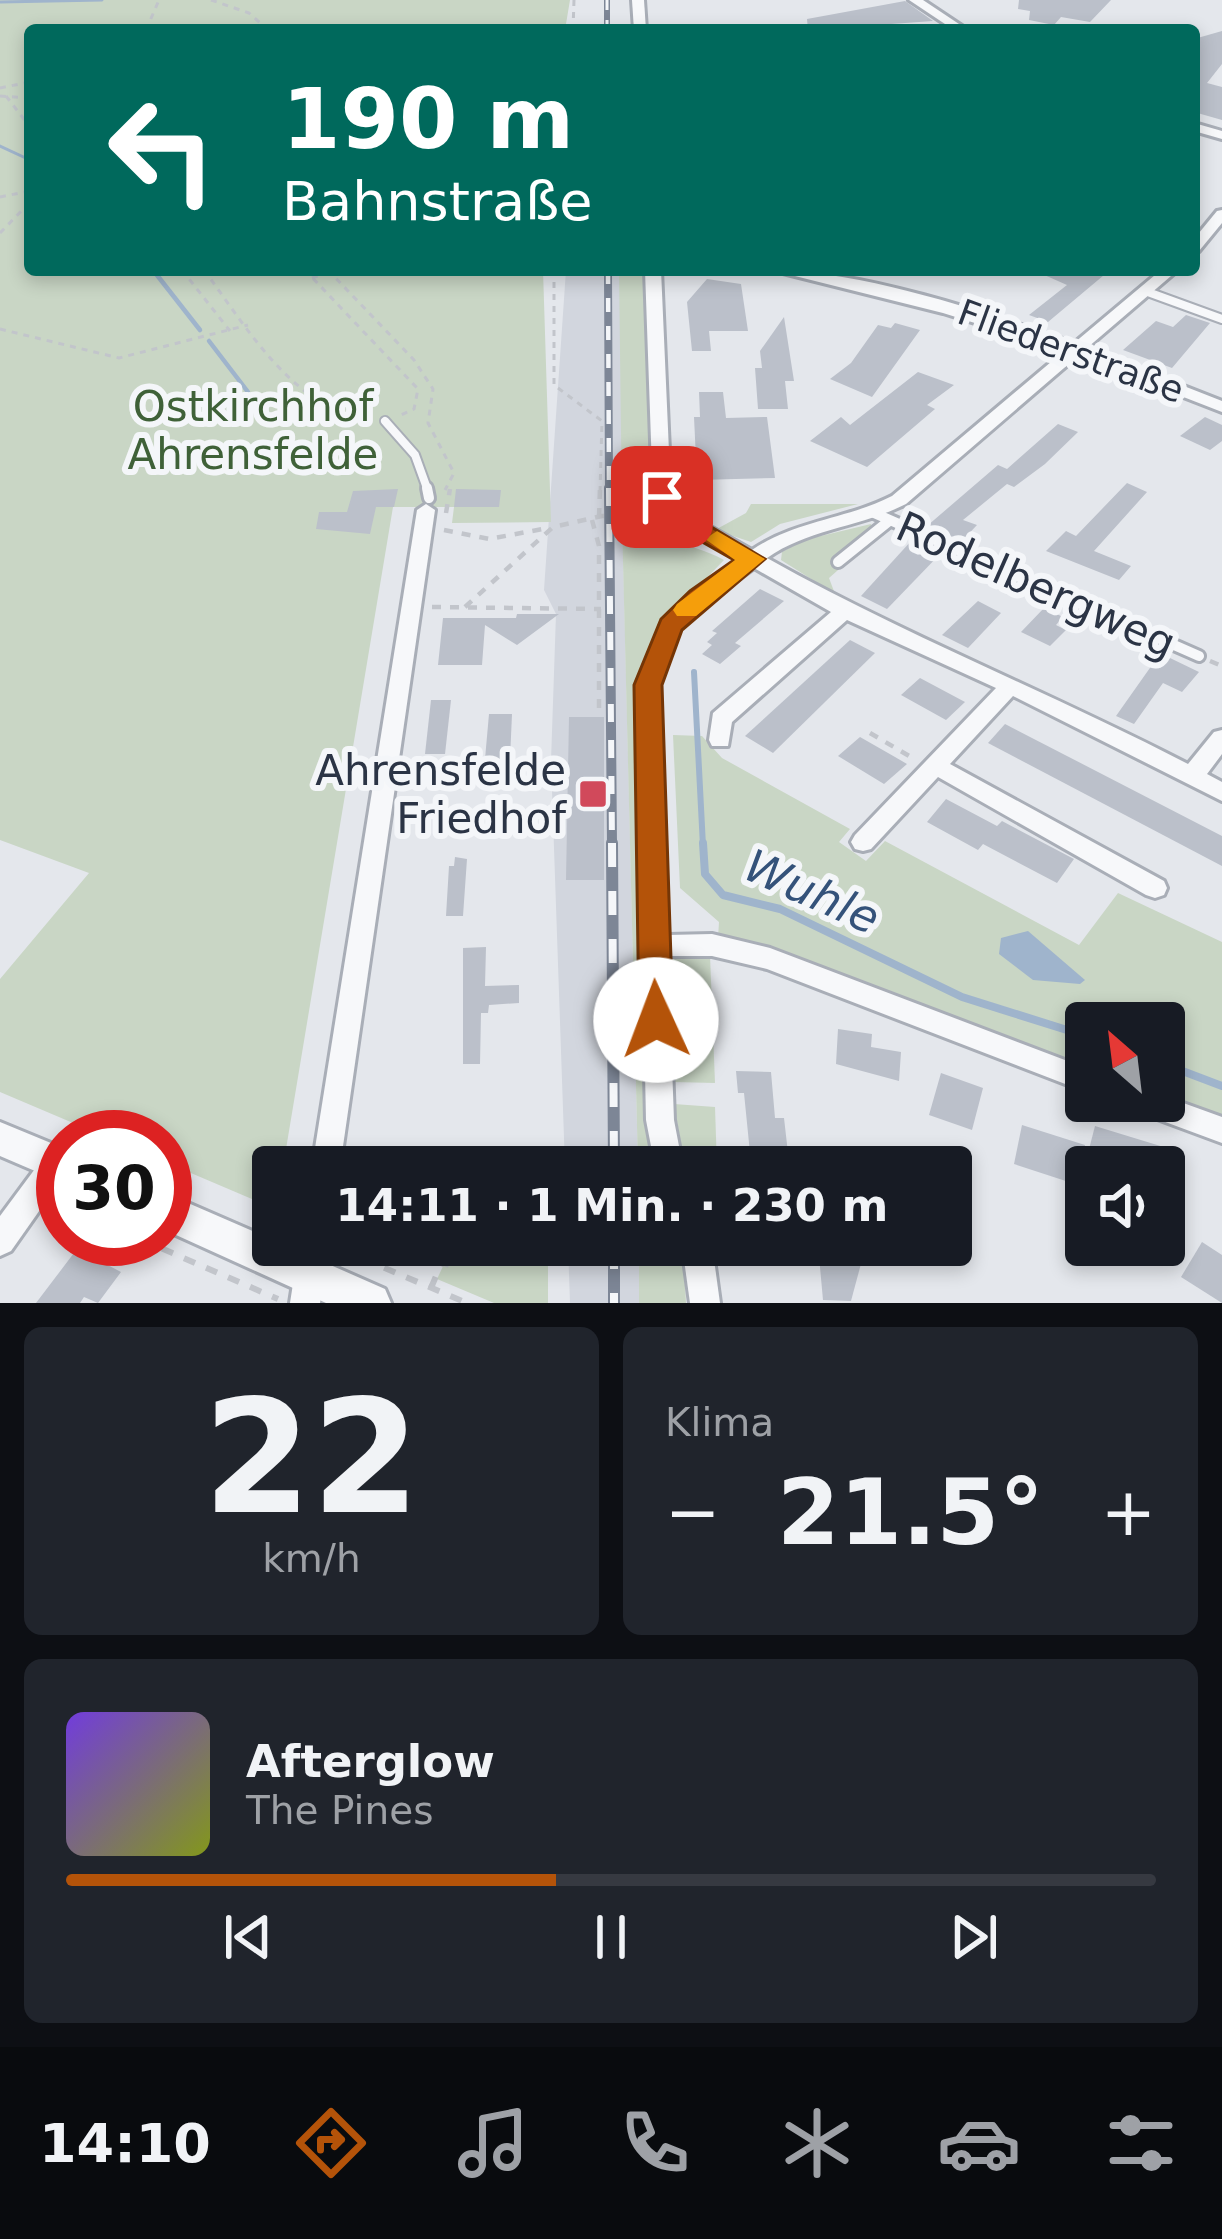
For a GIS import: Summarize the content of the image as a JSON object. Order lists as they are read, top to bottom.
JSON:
{
  "streets": {
    "street": ["Fliederstraße"],
    "lane": ["Rodelbergweg"]
  },
  "water": ["Wuhle"],
  "parks": ["Ostkirchhof Ahrensfelde"],
  "places": {
    "transit": ["Ahrensfelde Friedhof"]
  },
  "north": "top left",
  "page": {
    "turn": ["190 m", "Bahnstraße"],
    "limit": "30",
    "trip": "14:11 · 1 Min. · 230 m",
    "tile": [
      ["22", "km/h"],
      "Klima"
    ],
    "heat": ["−", "21.5°", "+"],
    "song": ["Afterglow", "The Pines"],
    "tabs": "14:10"
  }
}
